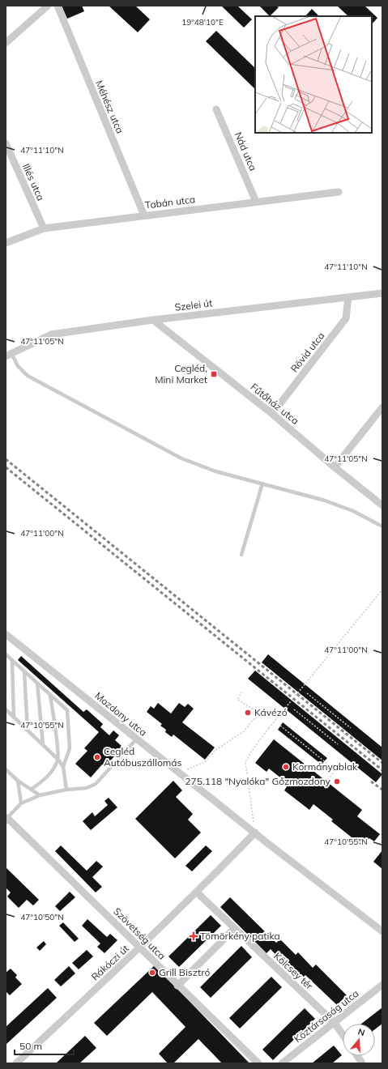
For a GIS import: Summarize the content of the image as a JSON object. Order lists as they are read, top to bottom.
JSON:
{
  "streets": {
    "street": [
      "Méhész utca",
      "Nád utca",
      "Illés utca",
      "Tabán utca",
      "Szelei út",
      "Rövid utca",
      "Fűtőház utca",
      "Mozdony utca",
      "Szövetség utca",
      "Rákóczi út",
      "Kölcsey tér",
      "Köztársaság utca"
    ]
  },
  "crossings": [
    ["Méhész utca", "Tabán utca"],
    ["Nád utca", "Tabán utca"],
    ["Illés utca", "Tabán utca"],
    ["Szelei út", "Rövid utca"],
    ["Szelei út", "Fűtőház utca"],
    ["Rövid utca", "Fűtőház utca"],
    ["Mozdony utca", "Rákóczi út"],
    ["Szövetség utca", "Rákóczi út"],
    ["Rákóczi út", "Kölcsey tér"],
    ["Kölcsey tér", "Köztársaság utca"]
  ],
  "places": {
    "transit": ["Cegléd, Mini Market"],
    "other": [
      "Kávézó",
      "Cegléd Autóbuszállomás",
      "Kormányablak",
      "275.118 \"Nyalóka\" Gőzmozdony",
      "Grill Bisztró"
    ],
    "health": ["Tömörkény patika"]
  },
  "scale_bar": "50 m",
  "north": "top",
  "coordinates": [
    "19°48'10\"E",
    "47°11'10\"N",
    "47°11'05\"N",
    "47°11'00\"N",
    "47°10'55\"N",
    "47°10'50\"N"
  ]
}
